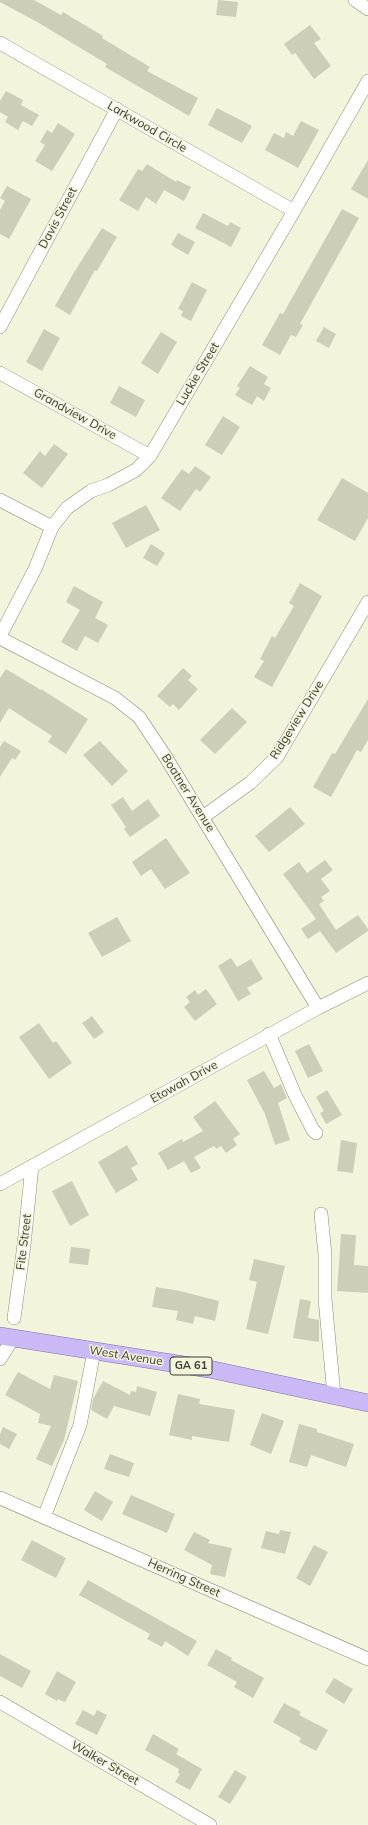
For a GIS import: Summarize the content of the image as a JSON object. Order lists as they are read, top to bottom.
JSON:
{
  "streets": {
    "main road": ["West Avenue", "GA 61"],
    "street": [
      "Larkwood Circle",
      "Davis Street",
      "Luckie Street",
      "Grandview Drive",
      "Ridgeview Drive",
      "Boatner Avenue",
      "Etowah Drive",
      "Fite Street",
      "Herring Street",
      "Walker Street"
    ]
  },
  "crossings": [
    ["Larkwood Circle", "Davis Street"],
    ["Larkwood Circle", "Luckie Street"],
    ["Luckie Street", "Grandview Drive"],
    ["Luckie Street", "Boatner Avenue"],
    ["Ridgeview Drive", "Boatner Avenue"],
    ["Boatner Avenue", "Etowah Drive"],
    ["Etowah Drive", "Fite Street"]
  ]
}
